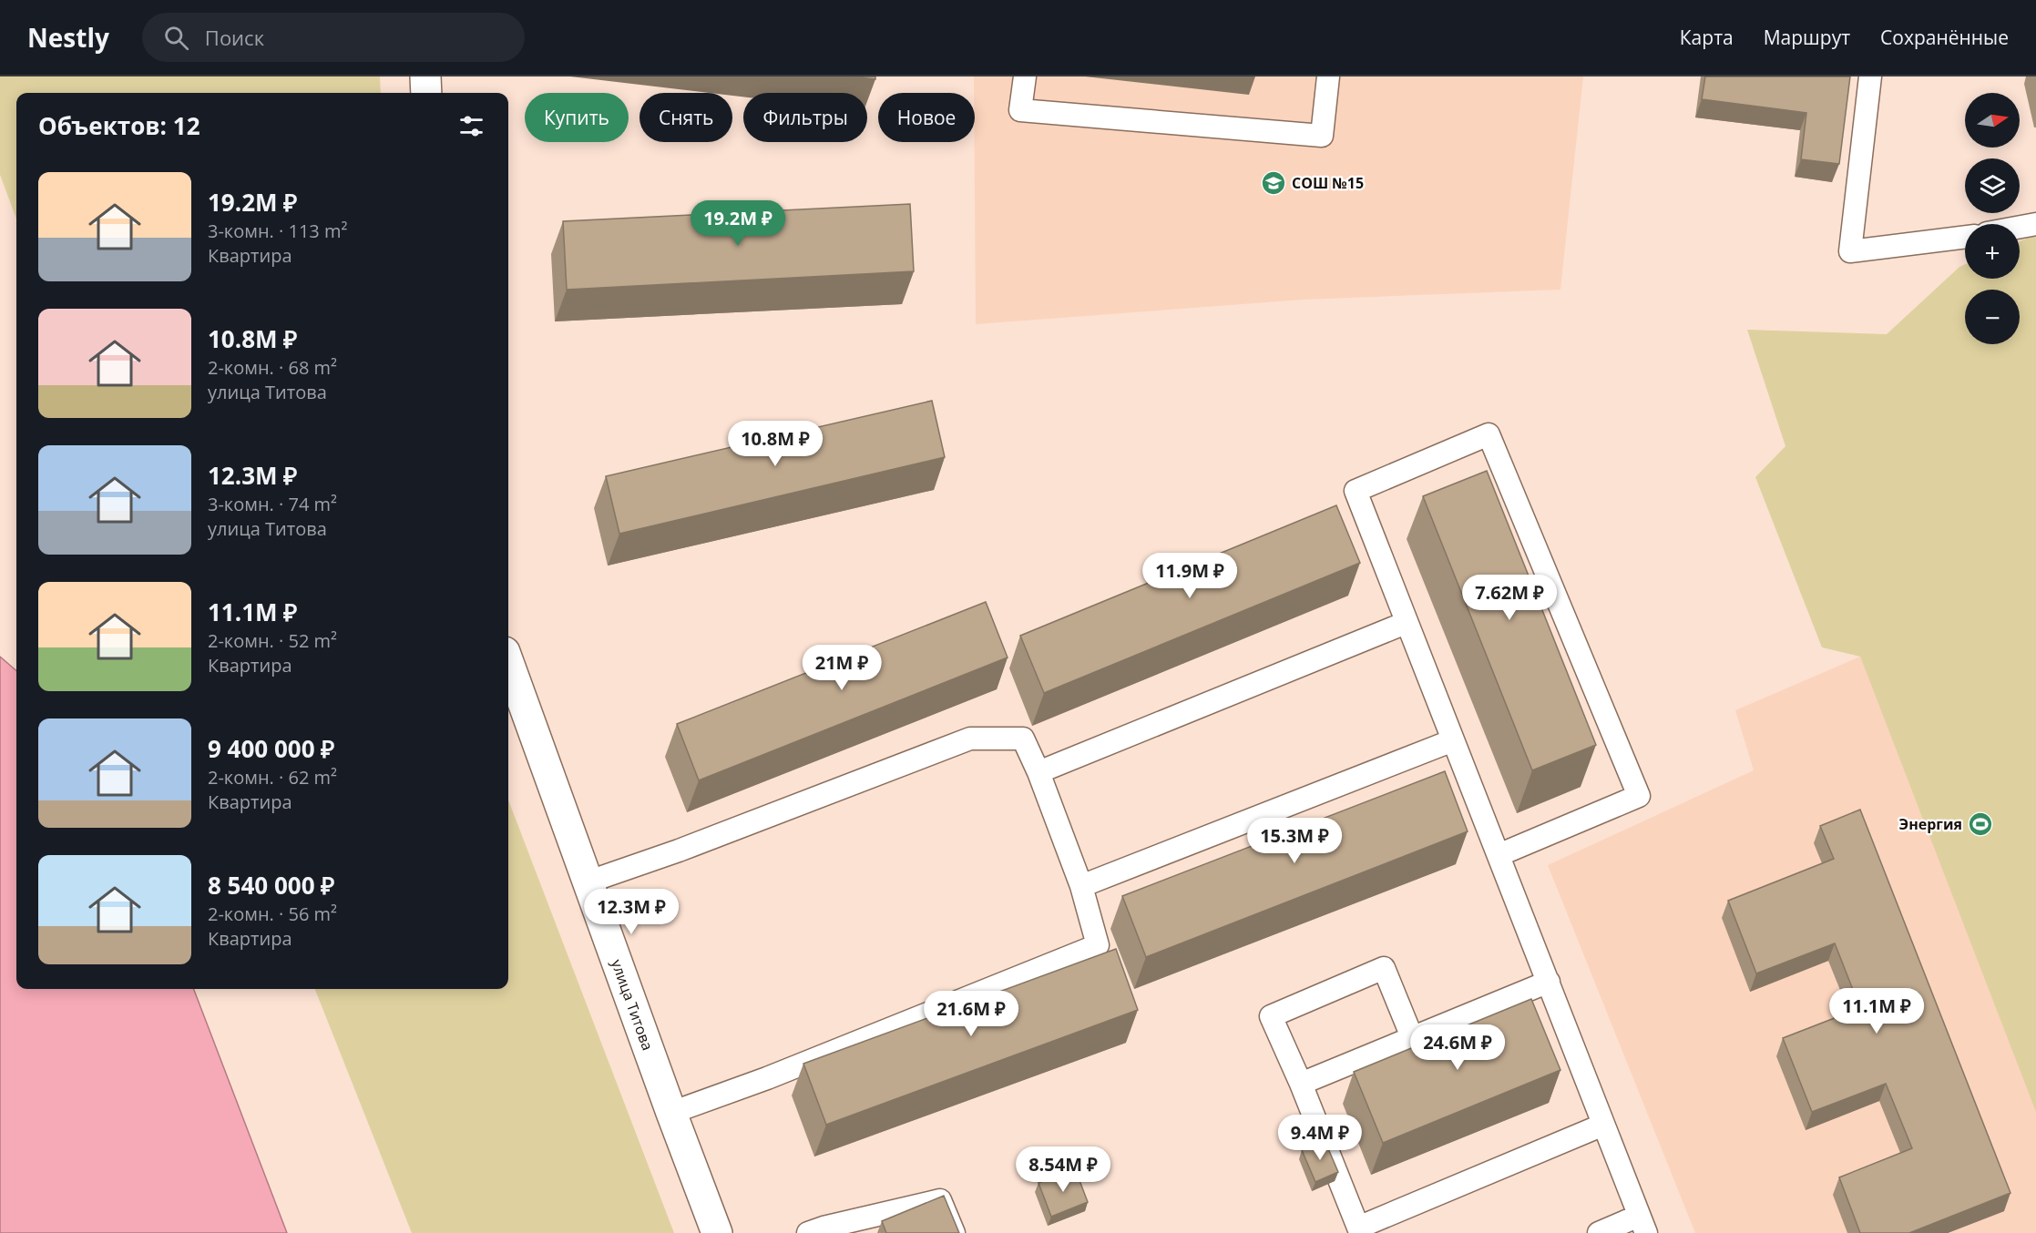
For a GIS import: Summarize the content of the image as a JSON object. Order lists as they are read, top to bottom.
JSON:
{
  "streets": {
    "main road": ["улица Титова"]
  },
  "places": {
    "school or university": ["СОШ №15"],
    "sports": ["Энергия"]
  },
  "north": "right",
  "page": {
    "header": "Nestly",
    "search": "Поиск",
    "nav": ["Карта", "Маршрут", "Сохранённые"],
    "map_buttons": ["+", "−"],
    "chip": [
      "Купить",
      "Снять",
      "Фильтры",
      "Новое"
    ],
    "heading": "Объектов: 12",
    "list": [
      {
        "name": "19.2M ₽",
        "note": "3-комн. · 113 m² · Квартира"
      },
      {
        "name": "10.8M ₽",
        "note": "2-комн. · 68 m² · улица Титова"
      },
      {
        "name": "12.3M ₽",
        "note": "3-комн. · 74 m² · улица Титова"
      },
      {
        "name": "11.1M ₽",
        "note": "2-комн. · 52 m² · Квартира"
      },
      {
        "name": "9 400 000 ₽",
        "note": "2-комн. · 62 m² · Квартира"
      },
      {
        "name": "8 540 000 ₽",
        "note": "2-комн. · 56 m² · Квартира"
      }
    ],
    "price": [
      "19.2M ₽",
      "10.8M ₽",
      "11.9M ₽",
      "7.62M ₽",
      "21M ₽",
      "15.3M ₽",
      "12.3M ₽",
      "11.1M ₽",
      "21.6M ₽",
      "24.6M ₽",
      "9.4M ₽",
      "8.54M ₽"
    ]
  }
}
